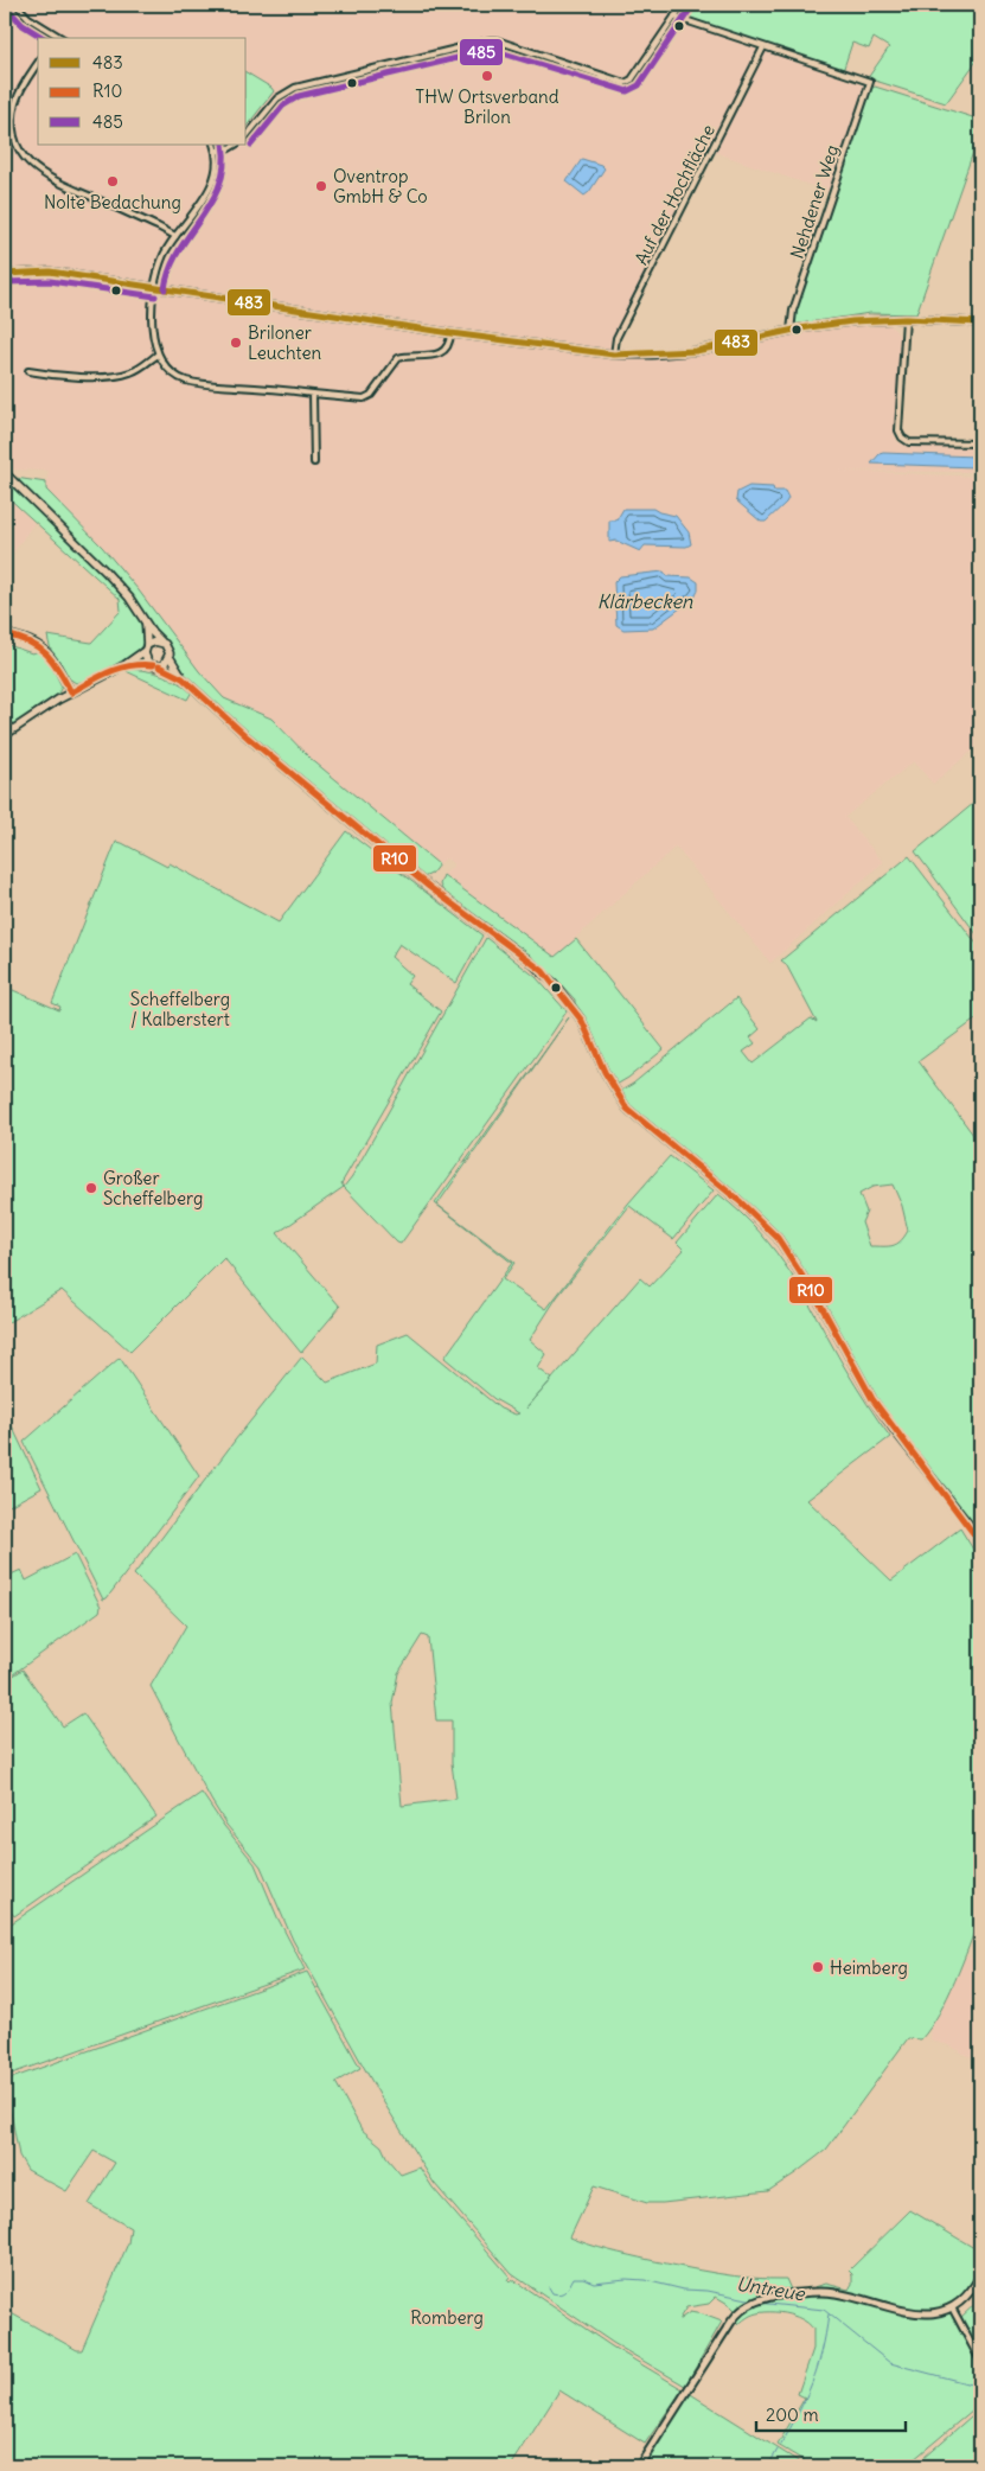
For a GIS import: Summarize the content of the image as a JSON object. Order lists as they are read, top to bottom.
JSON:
{
  "streets": {
    "street": ["Auf der Hochfläche", "Nehdener Weg"]
  },
  "crossings": [
    ["Auf der Hochfläche", "Nehdener Weg"]
  ],
  "water": ["Klärbecken", "Untreue"],
  "parks": ["Scheffelberg / Kalberstert", "Romberg"],
  "places": [
    "THW Ortsverband Brilon",
    "Nolte Bedachung",
    "Oventrop GmbH & Co",
    "Briloner Leuchten",
    "Großer Scheffelberg",
    "Heimberg"
  ],
  "lines": ["transit line 485", "transit line 483", "transit line R10"],
  "legend": ["483", "R10", "485"],
  "scale_bar": "200 m"
}
